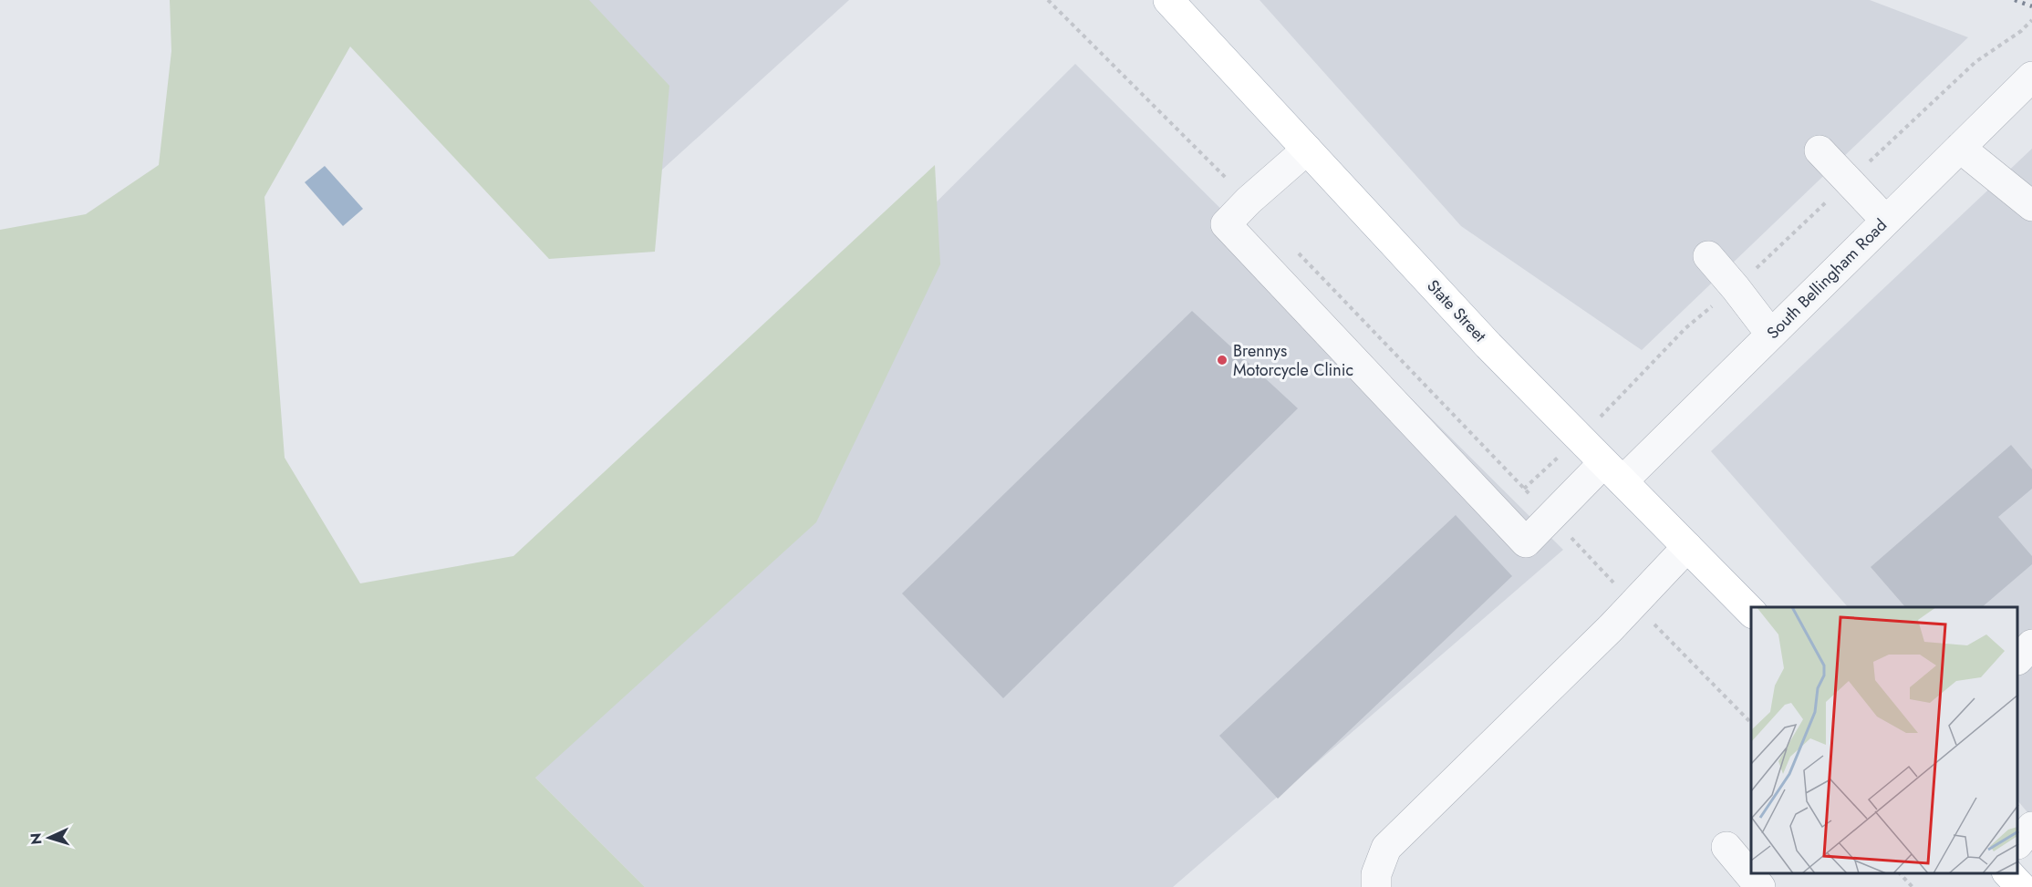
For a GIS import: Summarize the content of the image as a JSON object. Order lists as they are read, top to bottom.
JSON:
{
  "streets": {
    "main road": ["State Street"],
    "street": ["South Bellingham Road"]
  },
  "crossings": [
    ["South Bellingham Road", "State Street"]
  ],
  "places": ["Brennys Motorcycle Clinic"],
  "north": "left"
}
